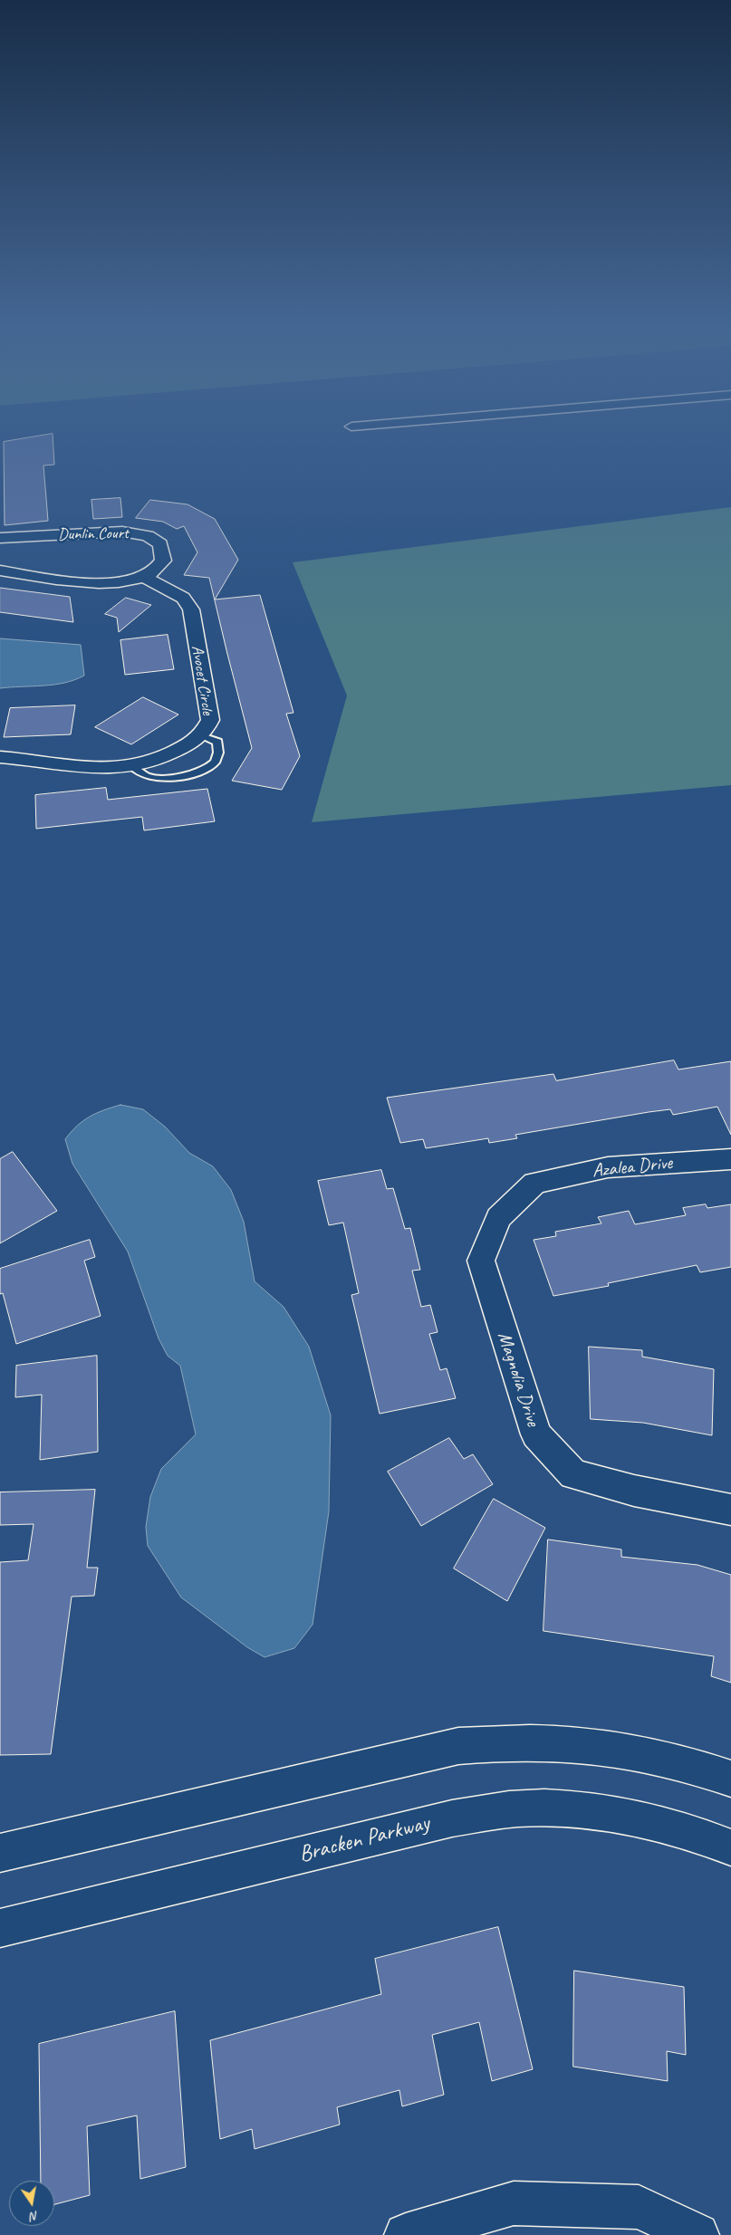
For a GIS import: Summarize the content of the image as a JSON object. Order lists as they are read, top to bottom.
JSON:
{
  "streets": {
    "street": [
      "Dunlin Court",
      "Avocet Circle",
      "Azalea Drive",
      "Magnolia Drive",
      "Bracken Parkway"
    ]
  },
  "crossings": [
    ["Dunlin Court", "Avocet Circle"],
    ["Azalea Drive", "Magnolia Drive"]
  ],
  "north": "bottom"
}
